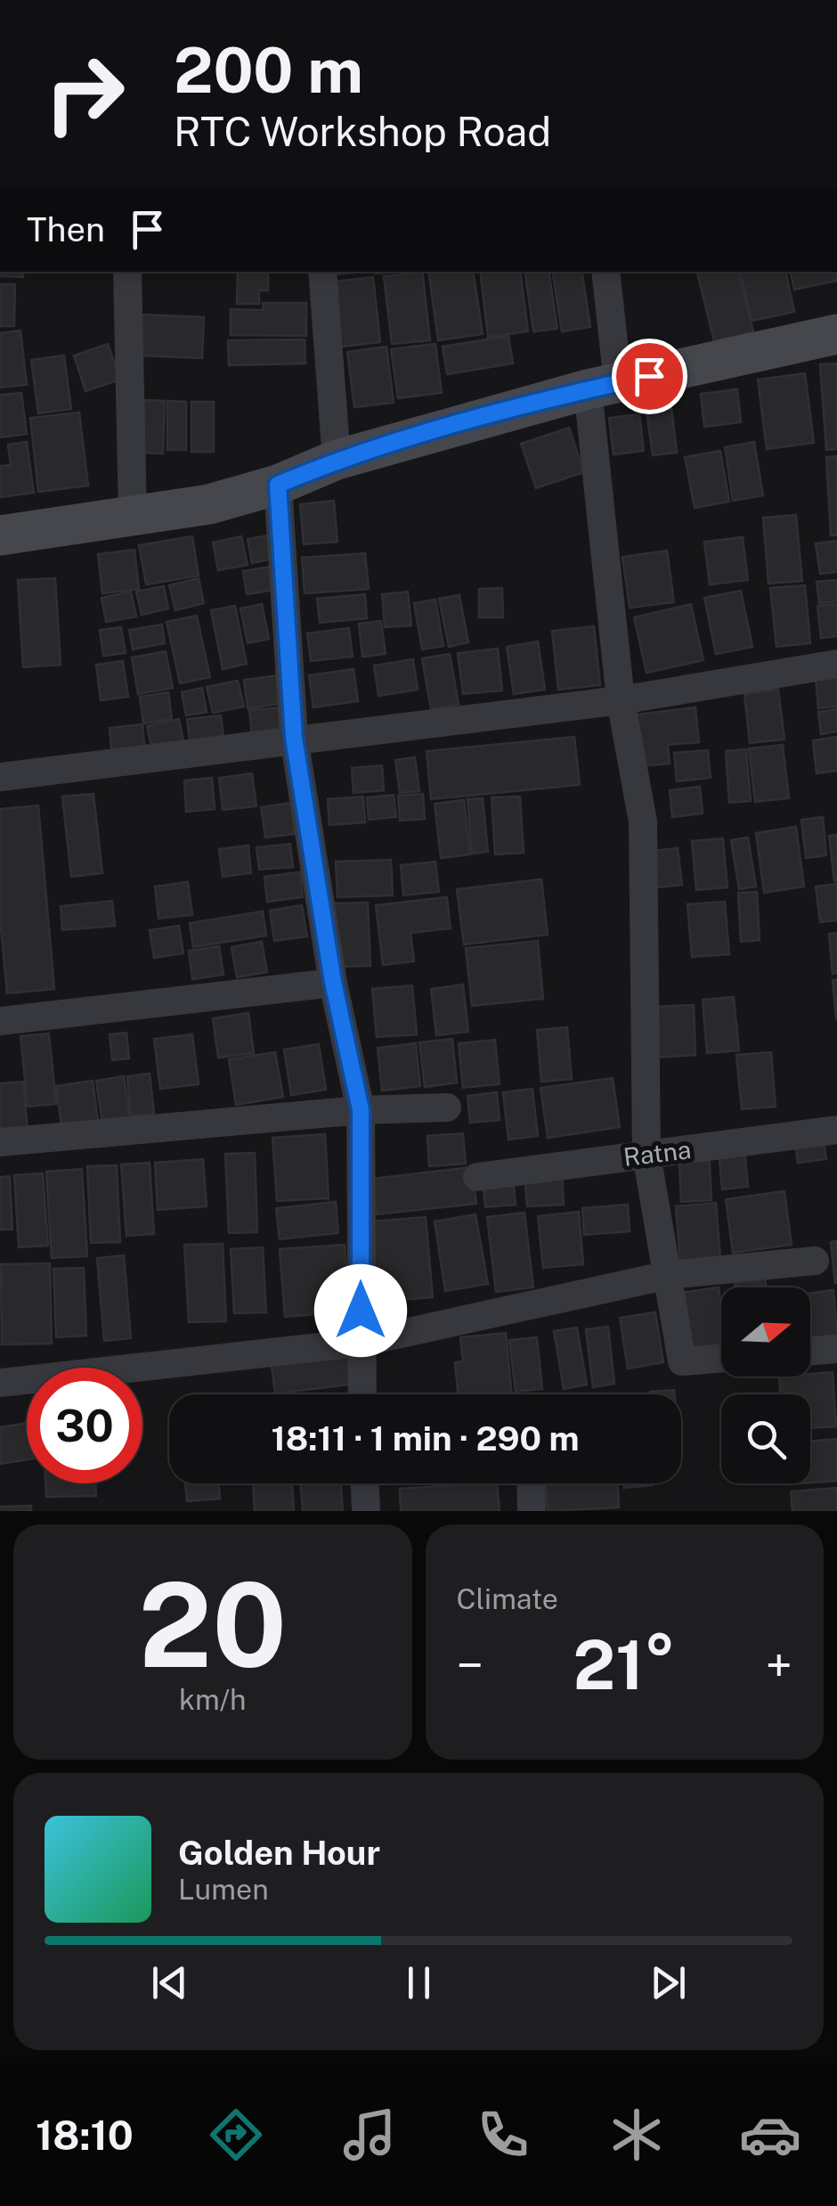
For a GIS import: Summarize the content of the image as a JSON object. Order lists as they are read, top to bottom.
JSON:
{
  "streets": {
    "street": ["Ratna"]
  },
  "north": "right",
  "page": {
    "turn": ["200 m", "RTC Workshop Road"],
    "then": "Then",
    "limit": "30",
    "trip": "18:11 · 1 min · 290 m",
    "tile": [
      ["20", "km/h"],
      "Climate"
    ],
    "heat": ["−", "21°", "+"],
    "song": ["Golden Hour", "Lumen"],
    "tabs": "18:10"
  }
}
